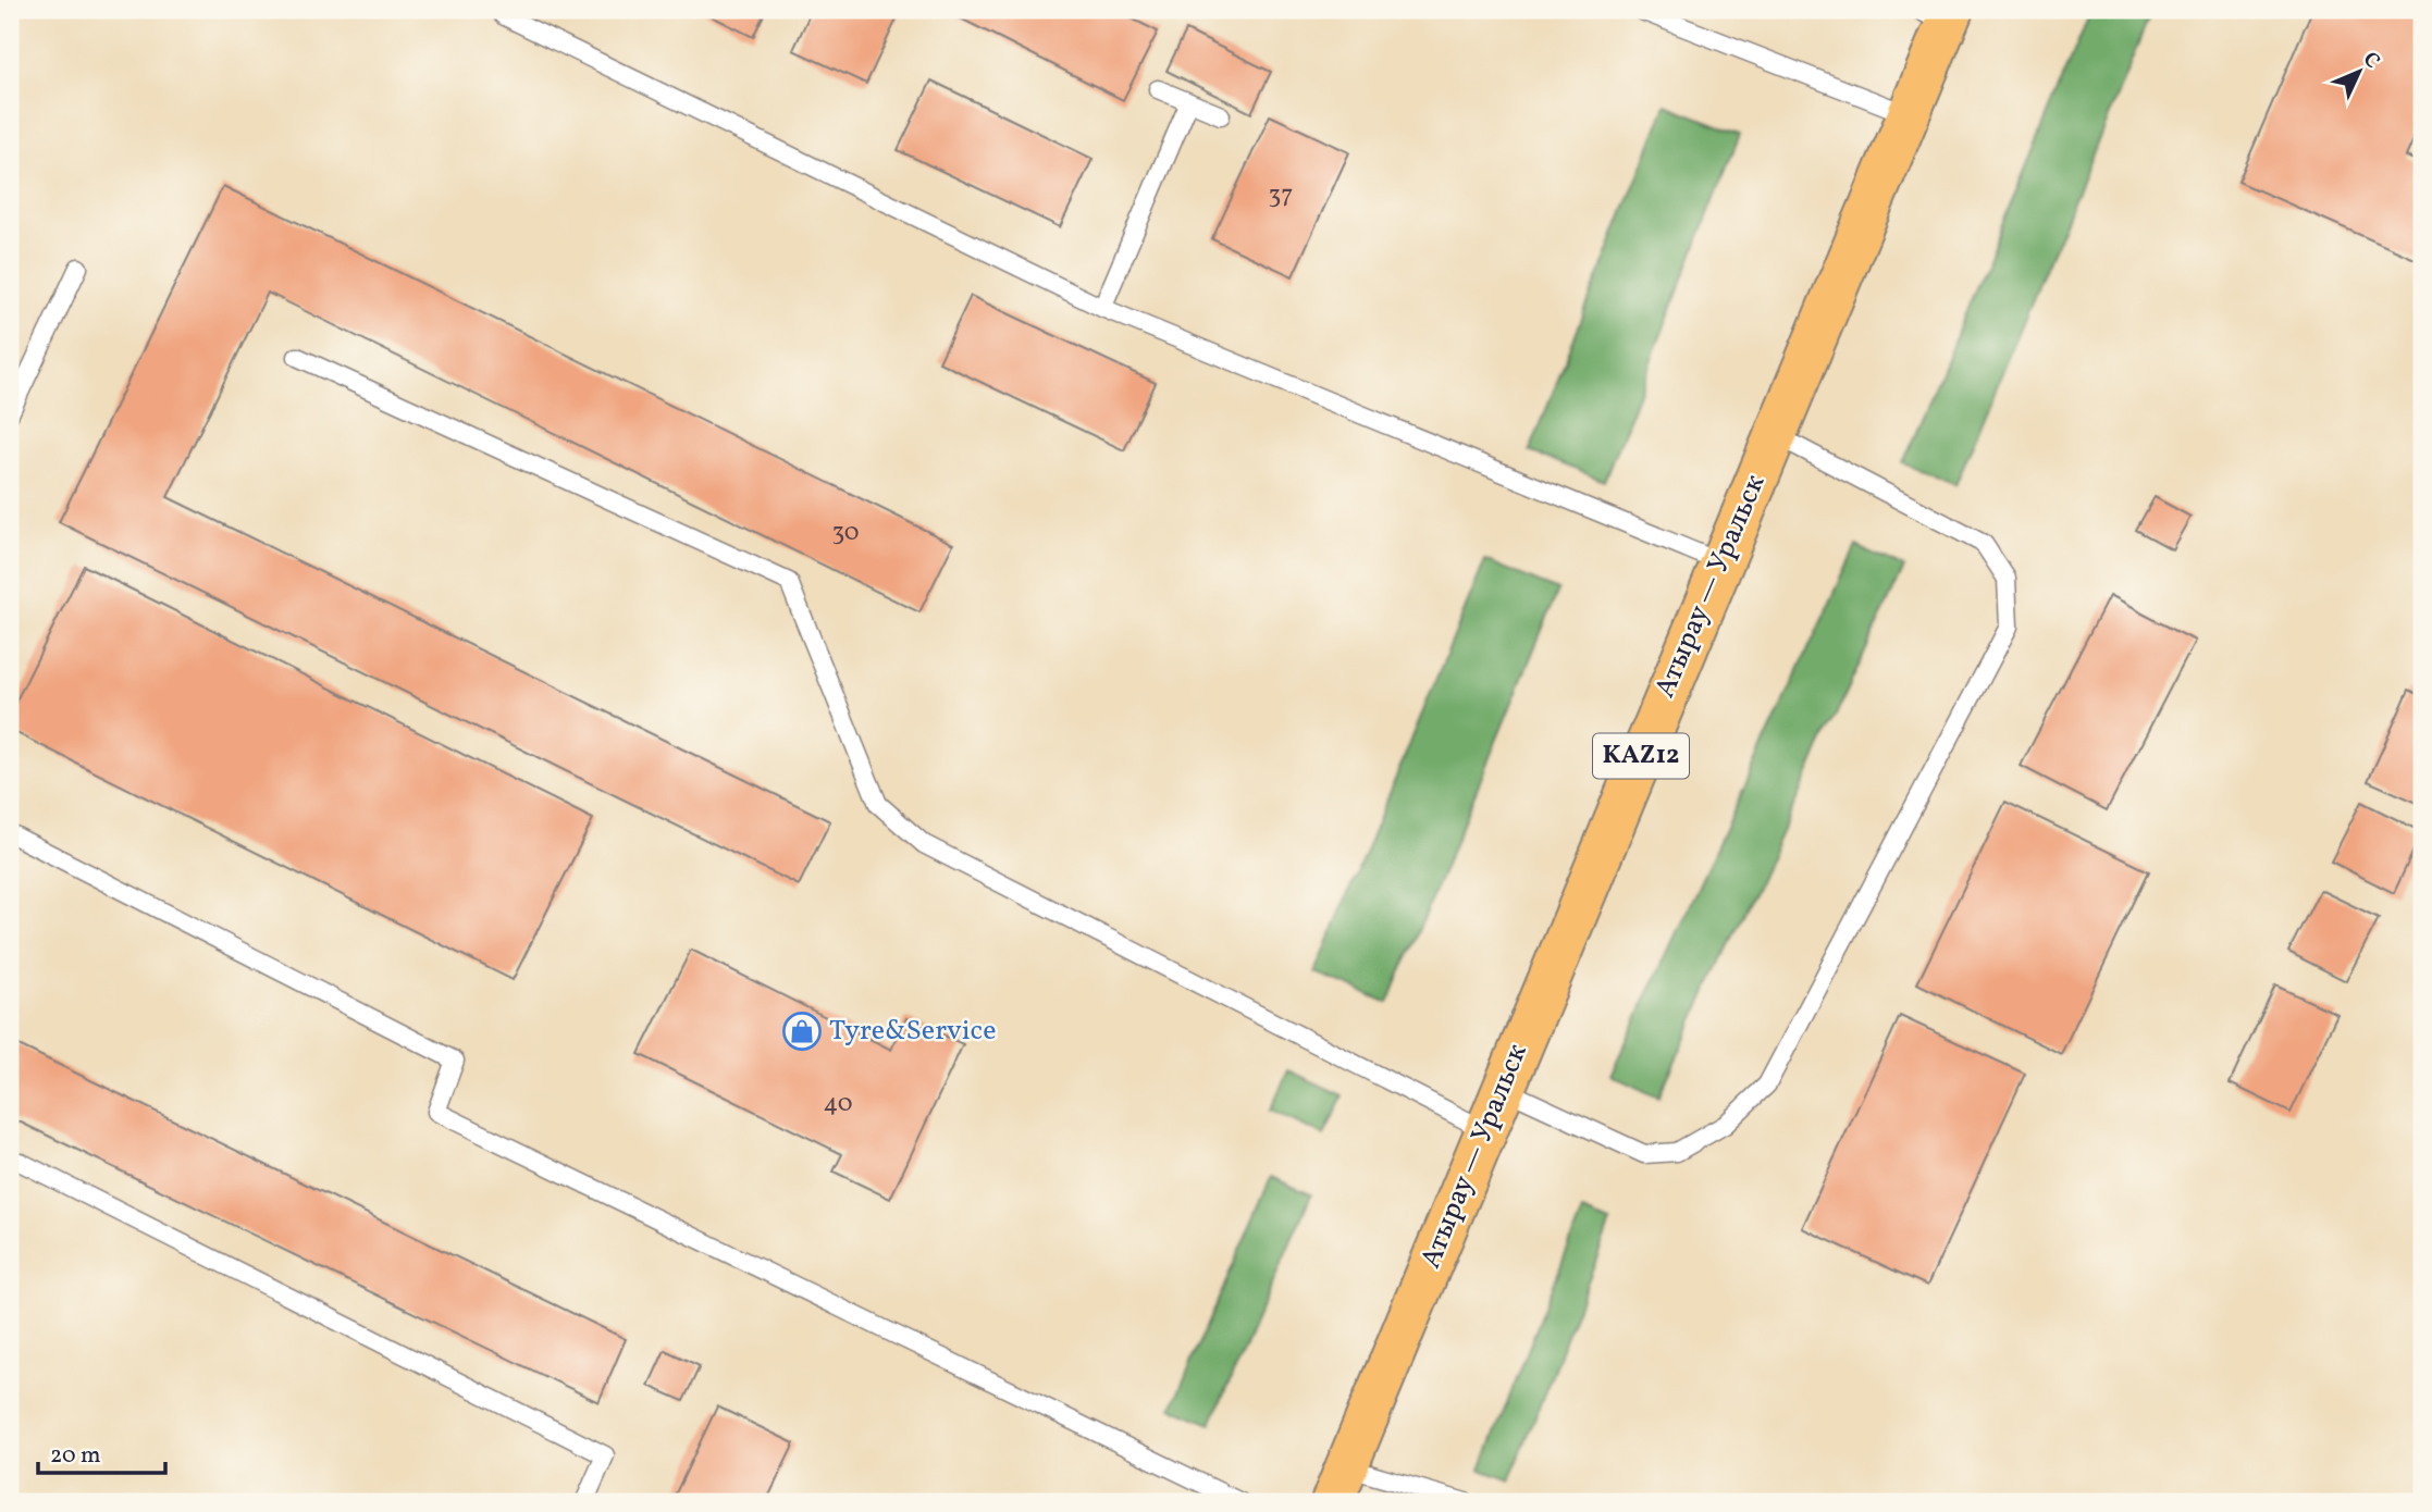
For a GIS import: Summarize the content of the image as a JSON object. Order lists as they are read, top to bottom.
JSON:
{
  "streets": {
    "highway": ["Атырау — Уральск", "KAZ12"]
  },
  "places": {
    "shop": ["Tyre&Service"]
  },
  "house_numbers": ["37", "30", "40"],
  "scale_bar": "20 m",
  "north": "top right"
}
